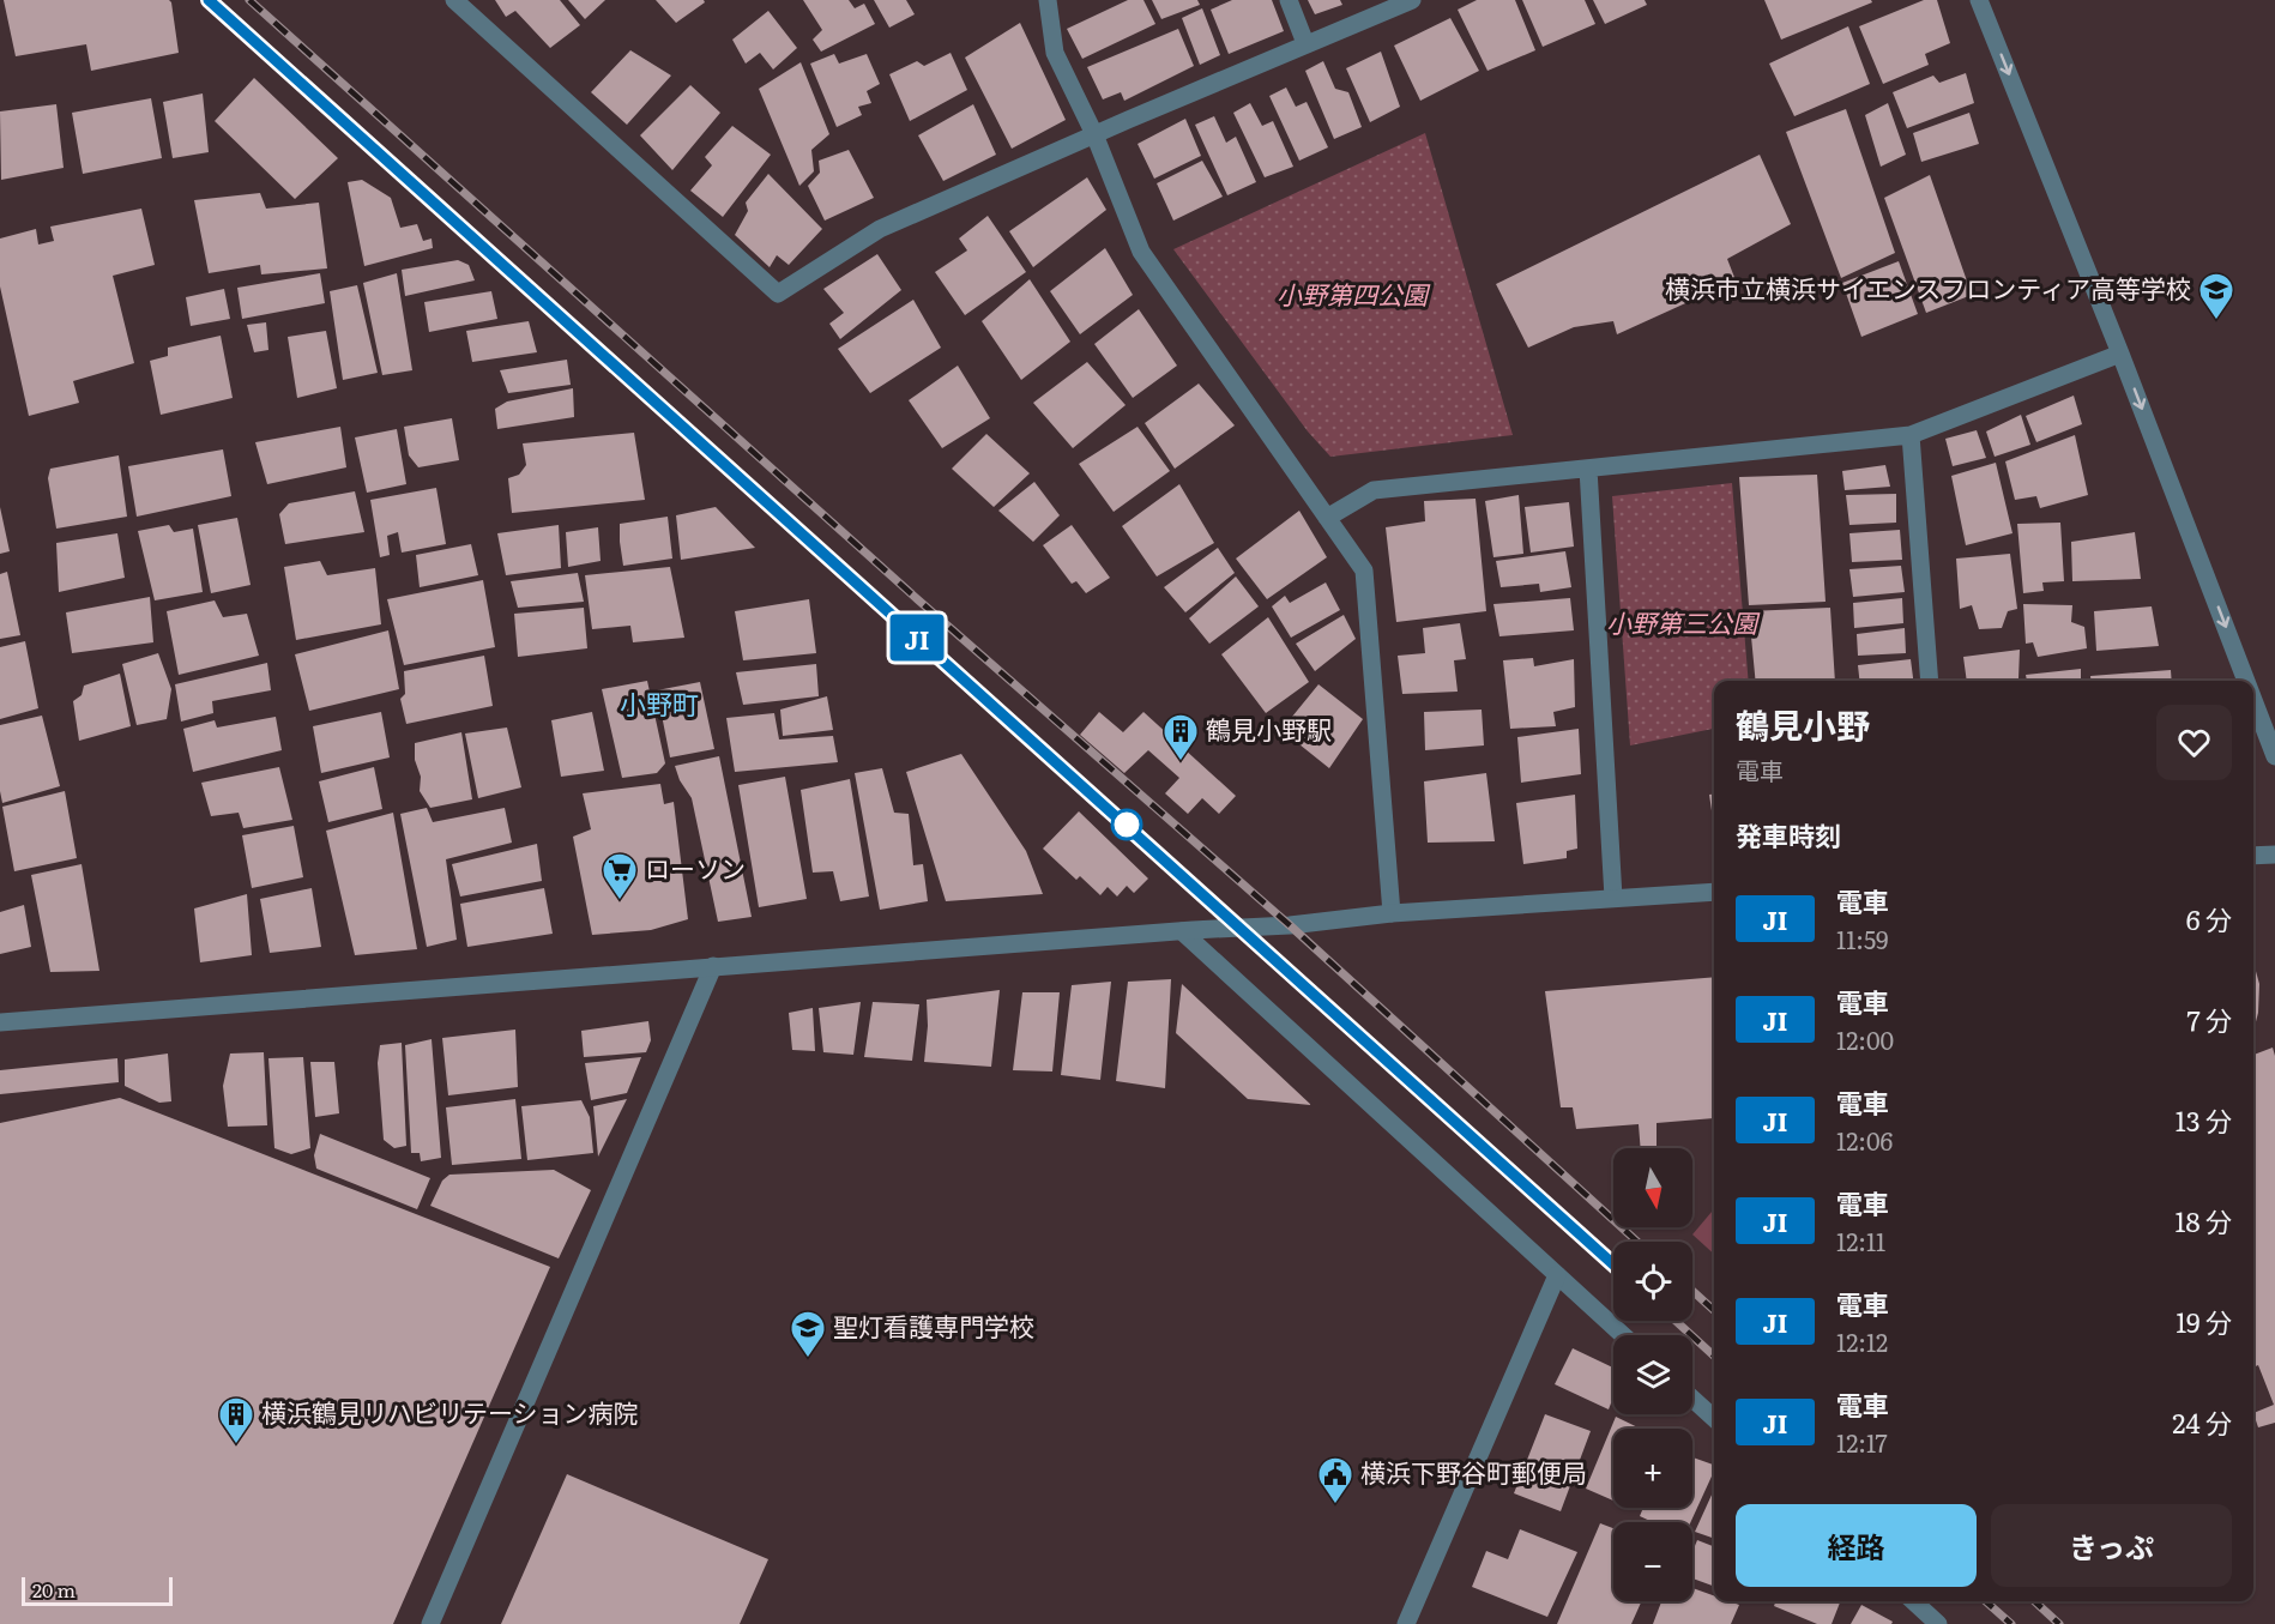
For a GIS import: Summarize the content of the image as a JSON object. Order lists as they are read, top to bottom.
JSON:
{
  "districts": ["小野町"],
  "parks": ["小野第四公園", "小野第三公園"],
  "places": {
    "school or university": ["横浜市立横浜サイエンスフロンティア高等学校", "聖灯看護専門学校"],
    "building": ["鶴見小野駅", "横浜鶴見リハビリテーション病院"],
    "supermarket": ["ローソン"],
    "public building": ["横浜下野谷町郵便局"]
  },
  "scale_bar": "20 m",
  "north": "bottom",
  "page": {
    "on_map": "JI",
    "heading": [
      ["鶴見小野", "電車"],
      "発車時刻"
    ],
    "list": [
      {
        "mark": "JI",
        "name": "電車",
        "note": "11:59",
        "value": "6 分"
      },
      {
        "mark": "JI",
        "name": "電車",
        "note": "12:00",
        "value": "7 分"
      },
      {
        "mark": "JI",
        "name": "電車",
        "note": "12:06",
        "value": "13 分"
      },
      {
        "mark": "JI",
        "name": "電車",
        "note": "12:11",
        "value": "18 分"
      },
      {
        "mark": "JI",
        "name": "電車",
        "note": "12:12",
        "value": "19 分"
      },
      {
        "mark": "JI",
        "name": "電車",
        "note": "12:17",
        "value": "24 分"
      }
    ],
    "map_buttons": ["+", "−"],
    "buttons": ["経路", "きっぷ"],
    "scale": "20 m"
  }
}
